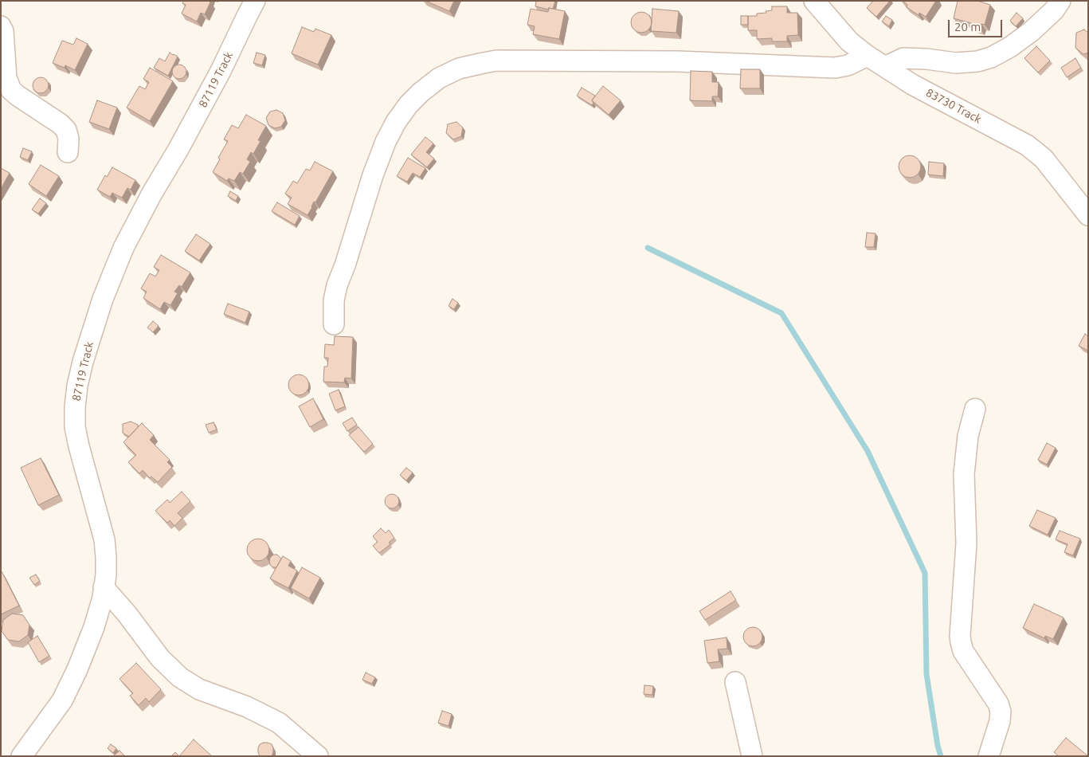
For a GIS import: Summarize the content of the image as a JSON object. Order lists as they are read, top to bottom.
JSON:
{
  "streets": {
    "street": ["87119 Track", "83730 Track"]
  },
  "scale_bar": "20 m"
}
